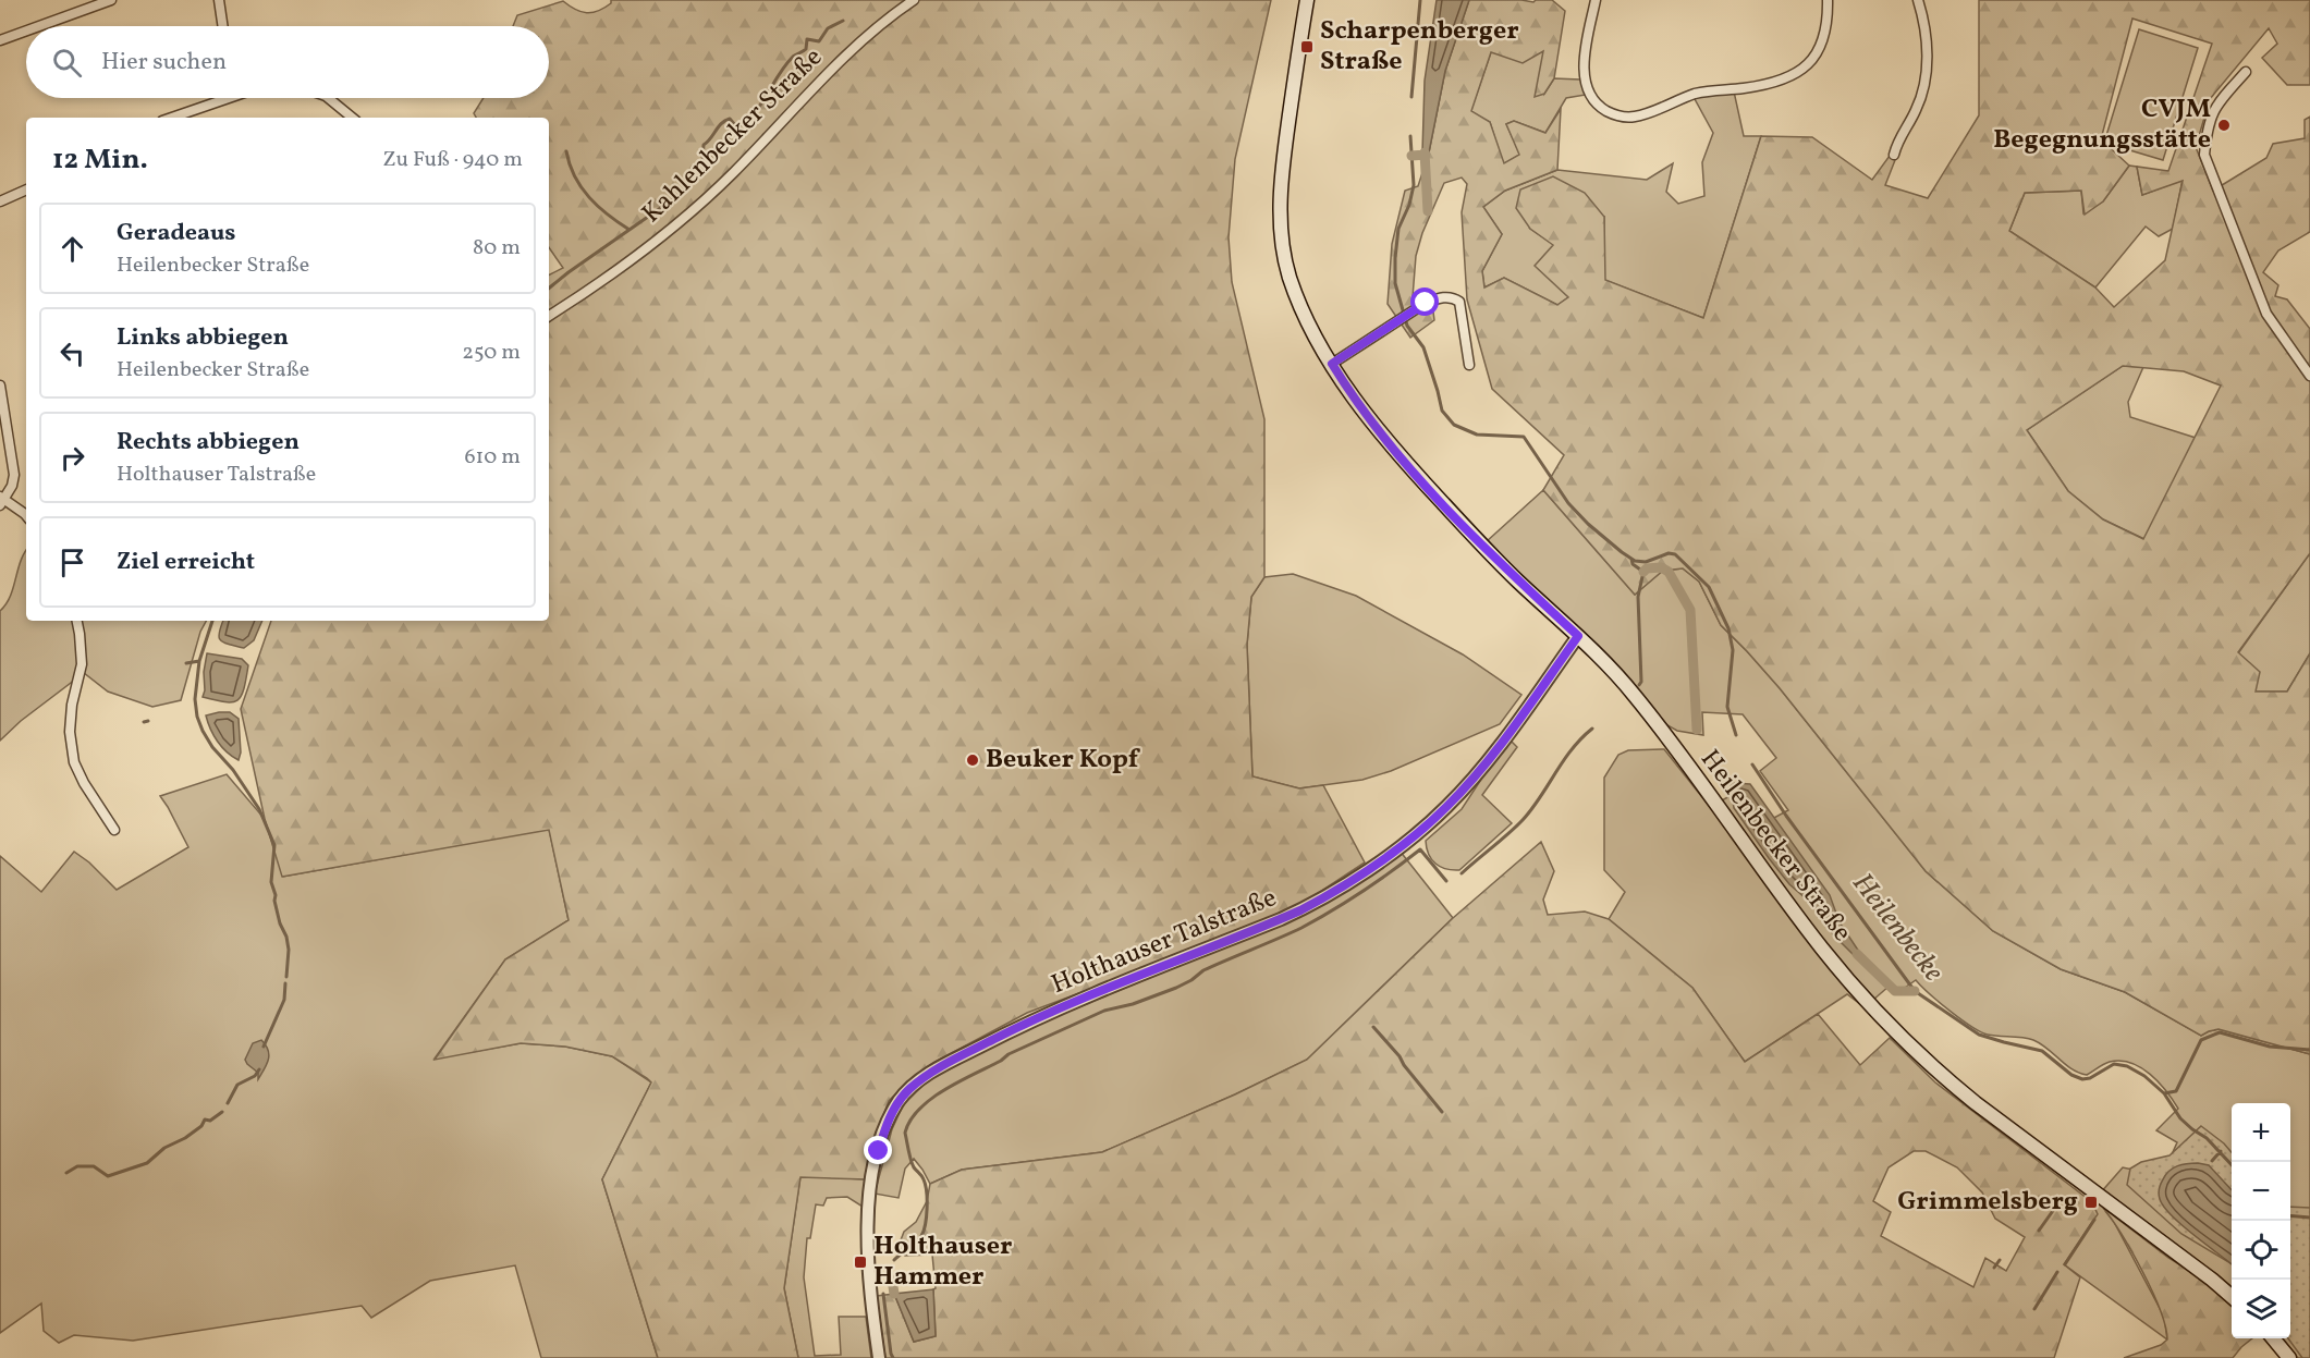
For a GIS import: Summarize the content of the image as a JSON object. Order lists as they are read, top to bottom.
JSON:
{
  "streets": {
    "main road": ["Heilenbecker Straße"],
    "street": ["Kahlenbecker Straße", "Holthauser Talstraße"]
  },
  "crossings": [
    ["Heilenbecker Straße", "Holthauser Talstraße"]
  ],
  "water": ["Heilenbecke"],
  "places": {
    "transit": ["Scharpenberger Straße", "Grimmelsberg", "Holthauser Hammer"],
    "other": ["CVJM Begegnungsstätte", "Beuker Kopf"]
  },
  "page": {
    "search": "Hier suchen",
    "heading": ["12 Min.", "Zu Fuß · 940 m"],
    "list": [
      ["Geradeaus", "Heilenbecker Straße", "80 m"],
      ["Links abbiegen", "Heilenbecker Straße", "250 m"],
      ["Rechts abbiegen", "Holthauser Talstraße", "610 m"],
      "Ziel erreicht"
    ],
    "map_buttons": ["+", "−"]
  }
}
